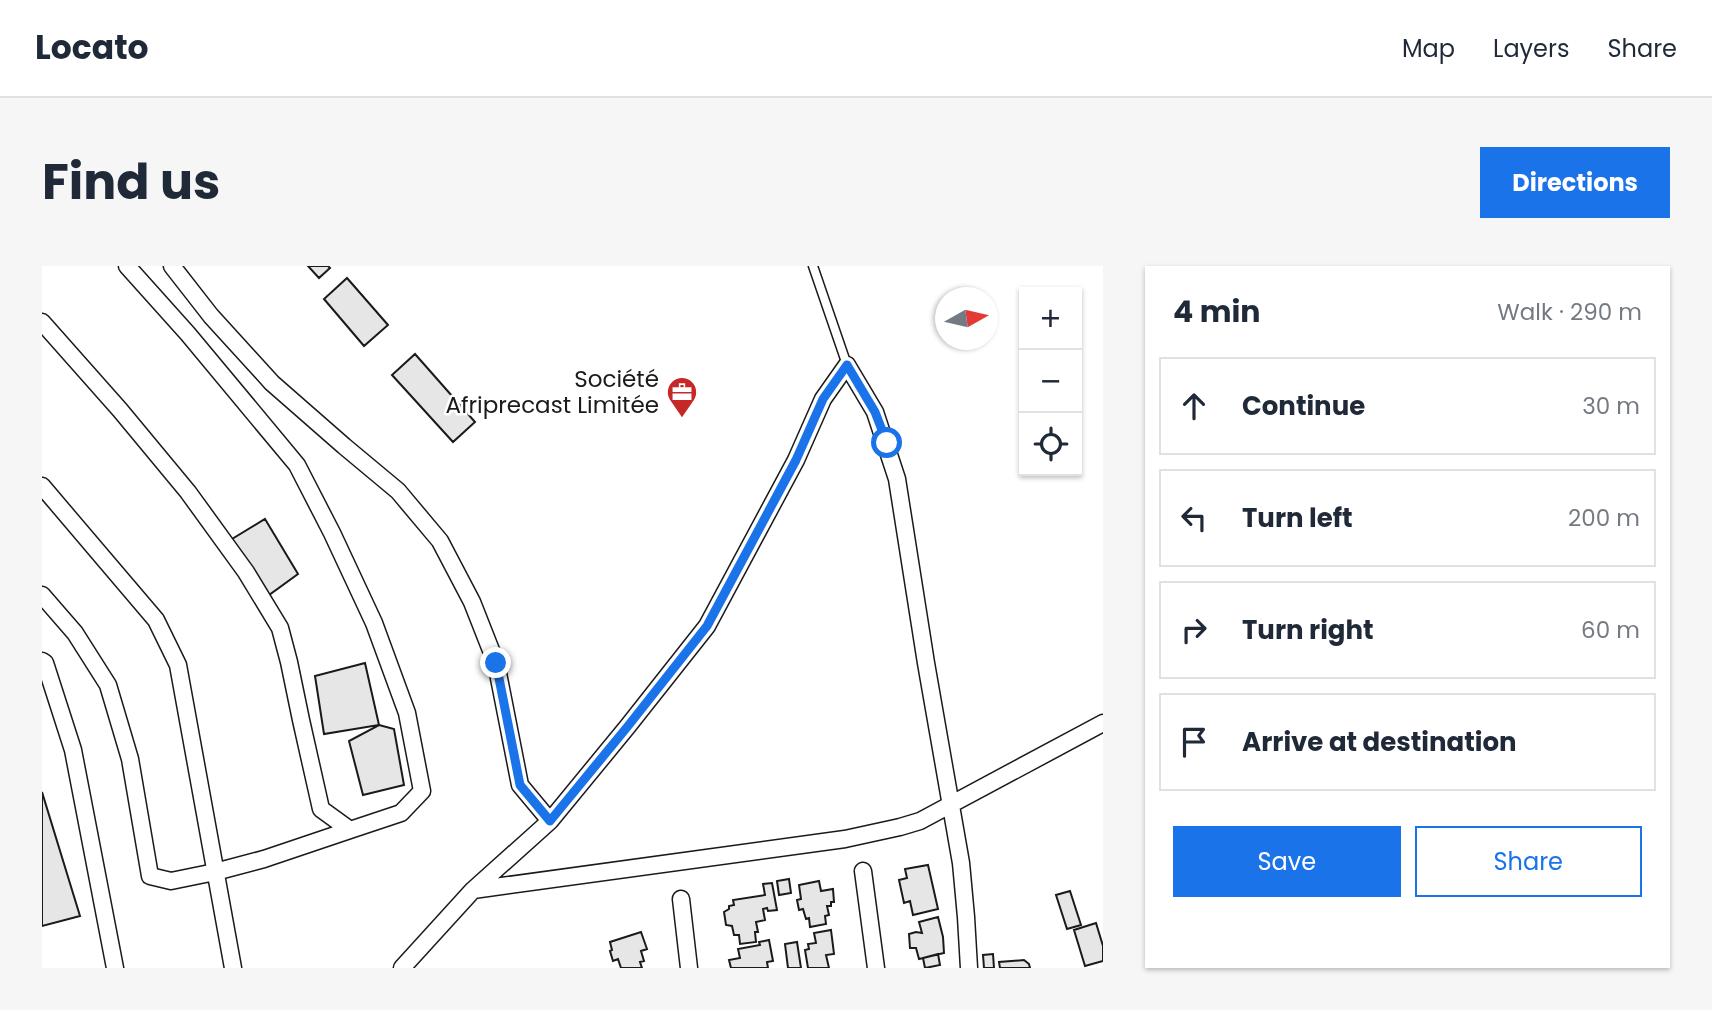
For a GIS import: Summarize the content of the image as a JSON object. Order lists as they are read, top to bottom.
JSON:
{
  "places": {
    "office": ["Société Afriprecast Limitée"]
  },
  "north": "right",
  "page": {
    "header": "Locato",
    "nav": ["Map", "Layers", "Share"],
    "title": "Find us",
    "buttons": [
      "Directions",
      ["Save", "Share"]
    ],
    "heading": ["4 min", "Walk · 290 m"],
    "map_buttons": ["+", "−"],
    "list": [
      ["Continue", "30 m"],
      ["Turn left", "200 m"],
      ["Turn right", "60 m"],
      "Arrive at destination"
    ]
  }
}
